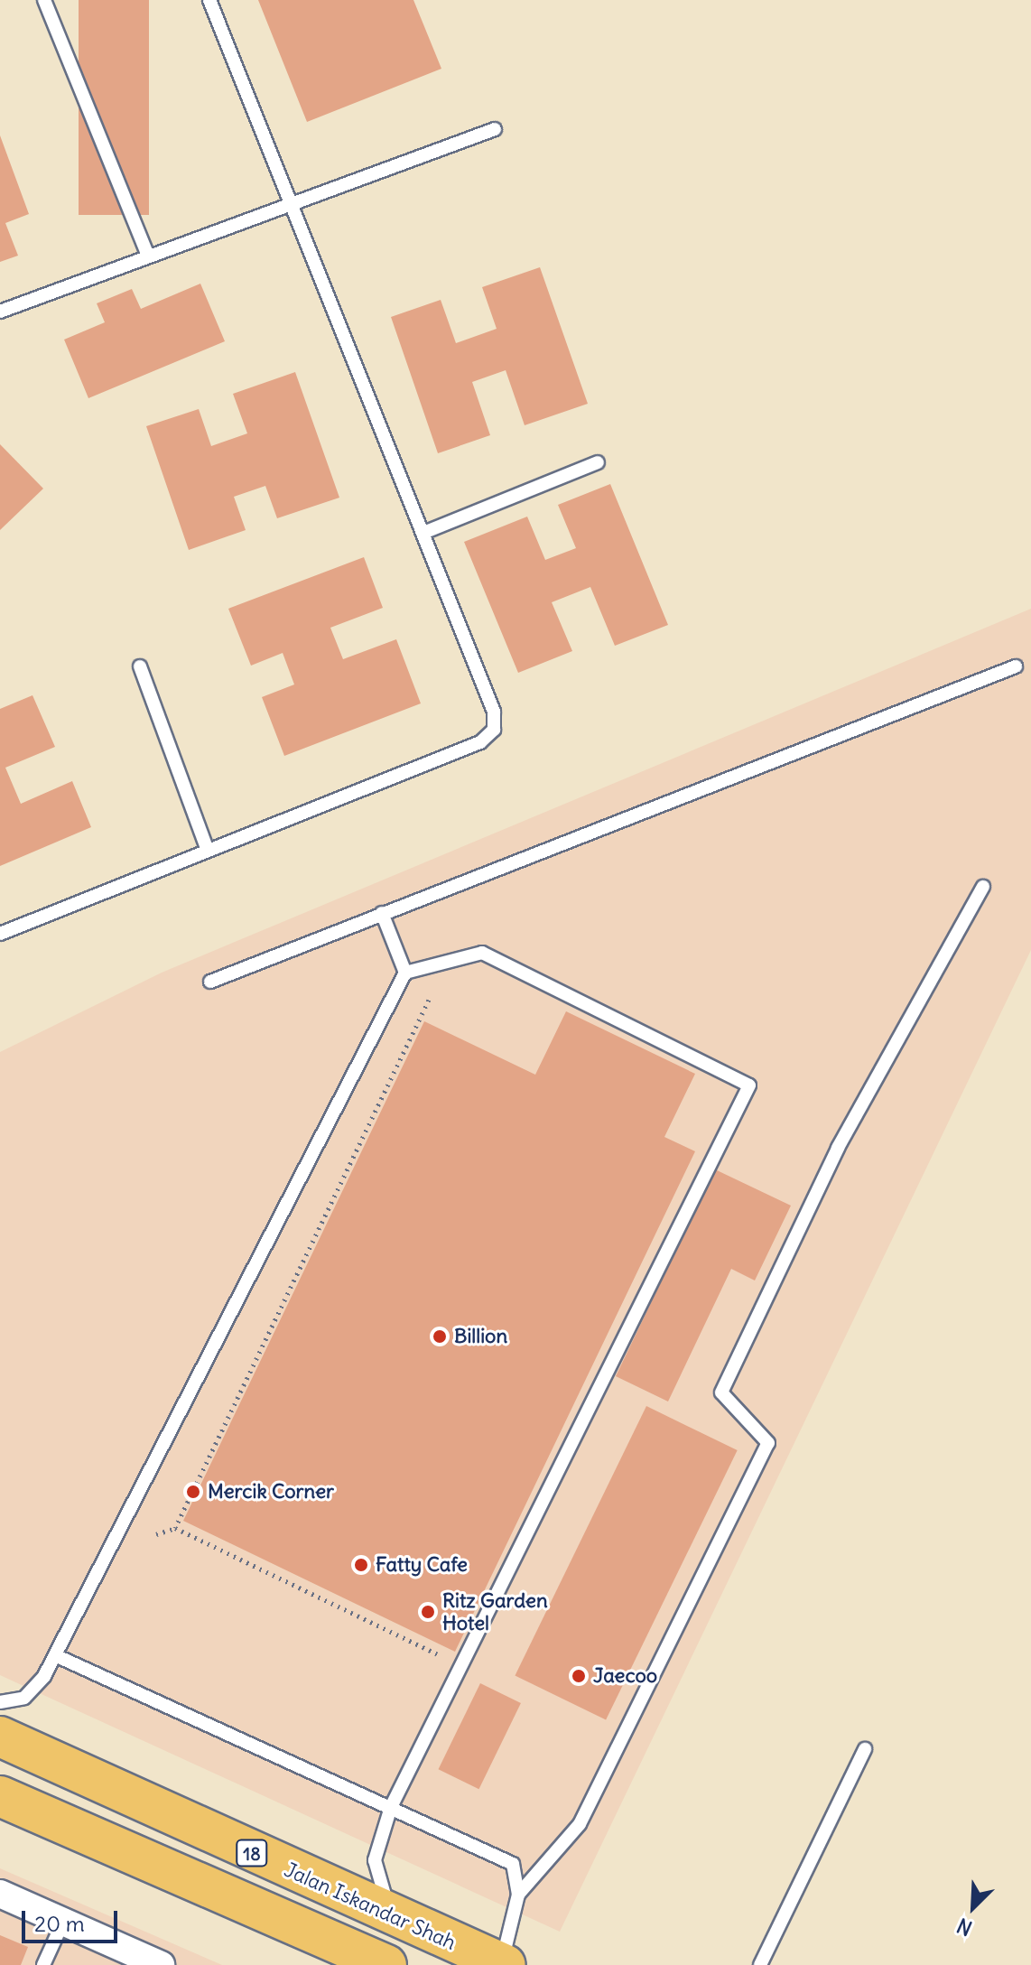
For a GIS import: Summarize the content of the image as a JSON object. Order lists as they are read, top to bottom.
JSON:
{
  "streets": {
    "main road": ["18", "Jalan Iskandar Shah"]
  },
  "places": [
    "Billion",
    "Mercik Corner",
    "Fatty Cafe",
    "Ritz Garden Hotel",
    "Jaecoo"
  ],
  "scale_bar": "20 m",
  "north": "bottom left"
}
